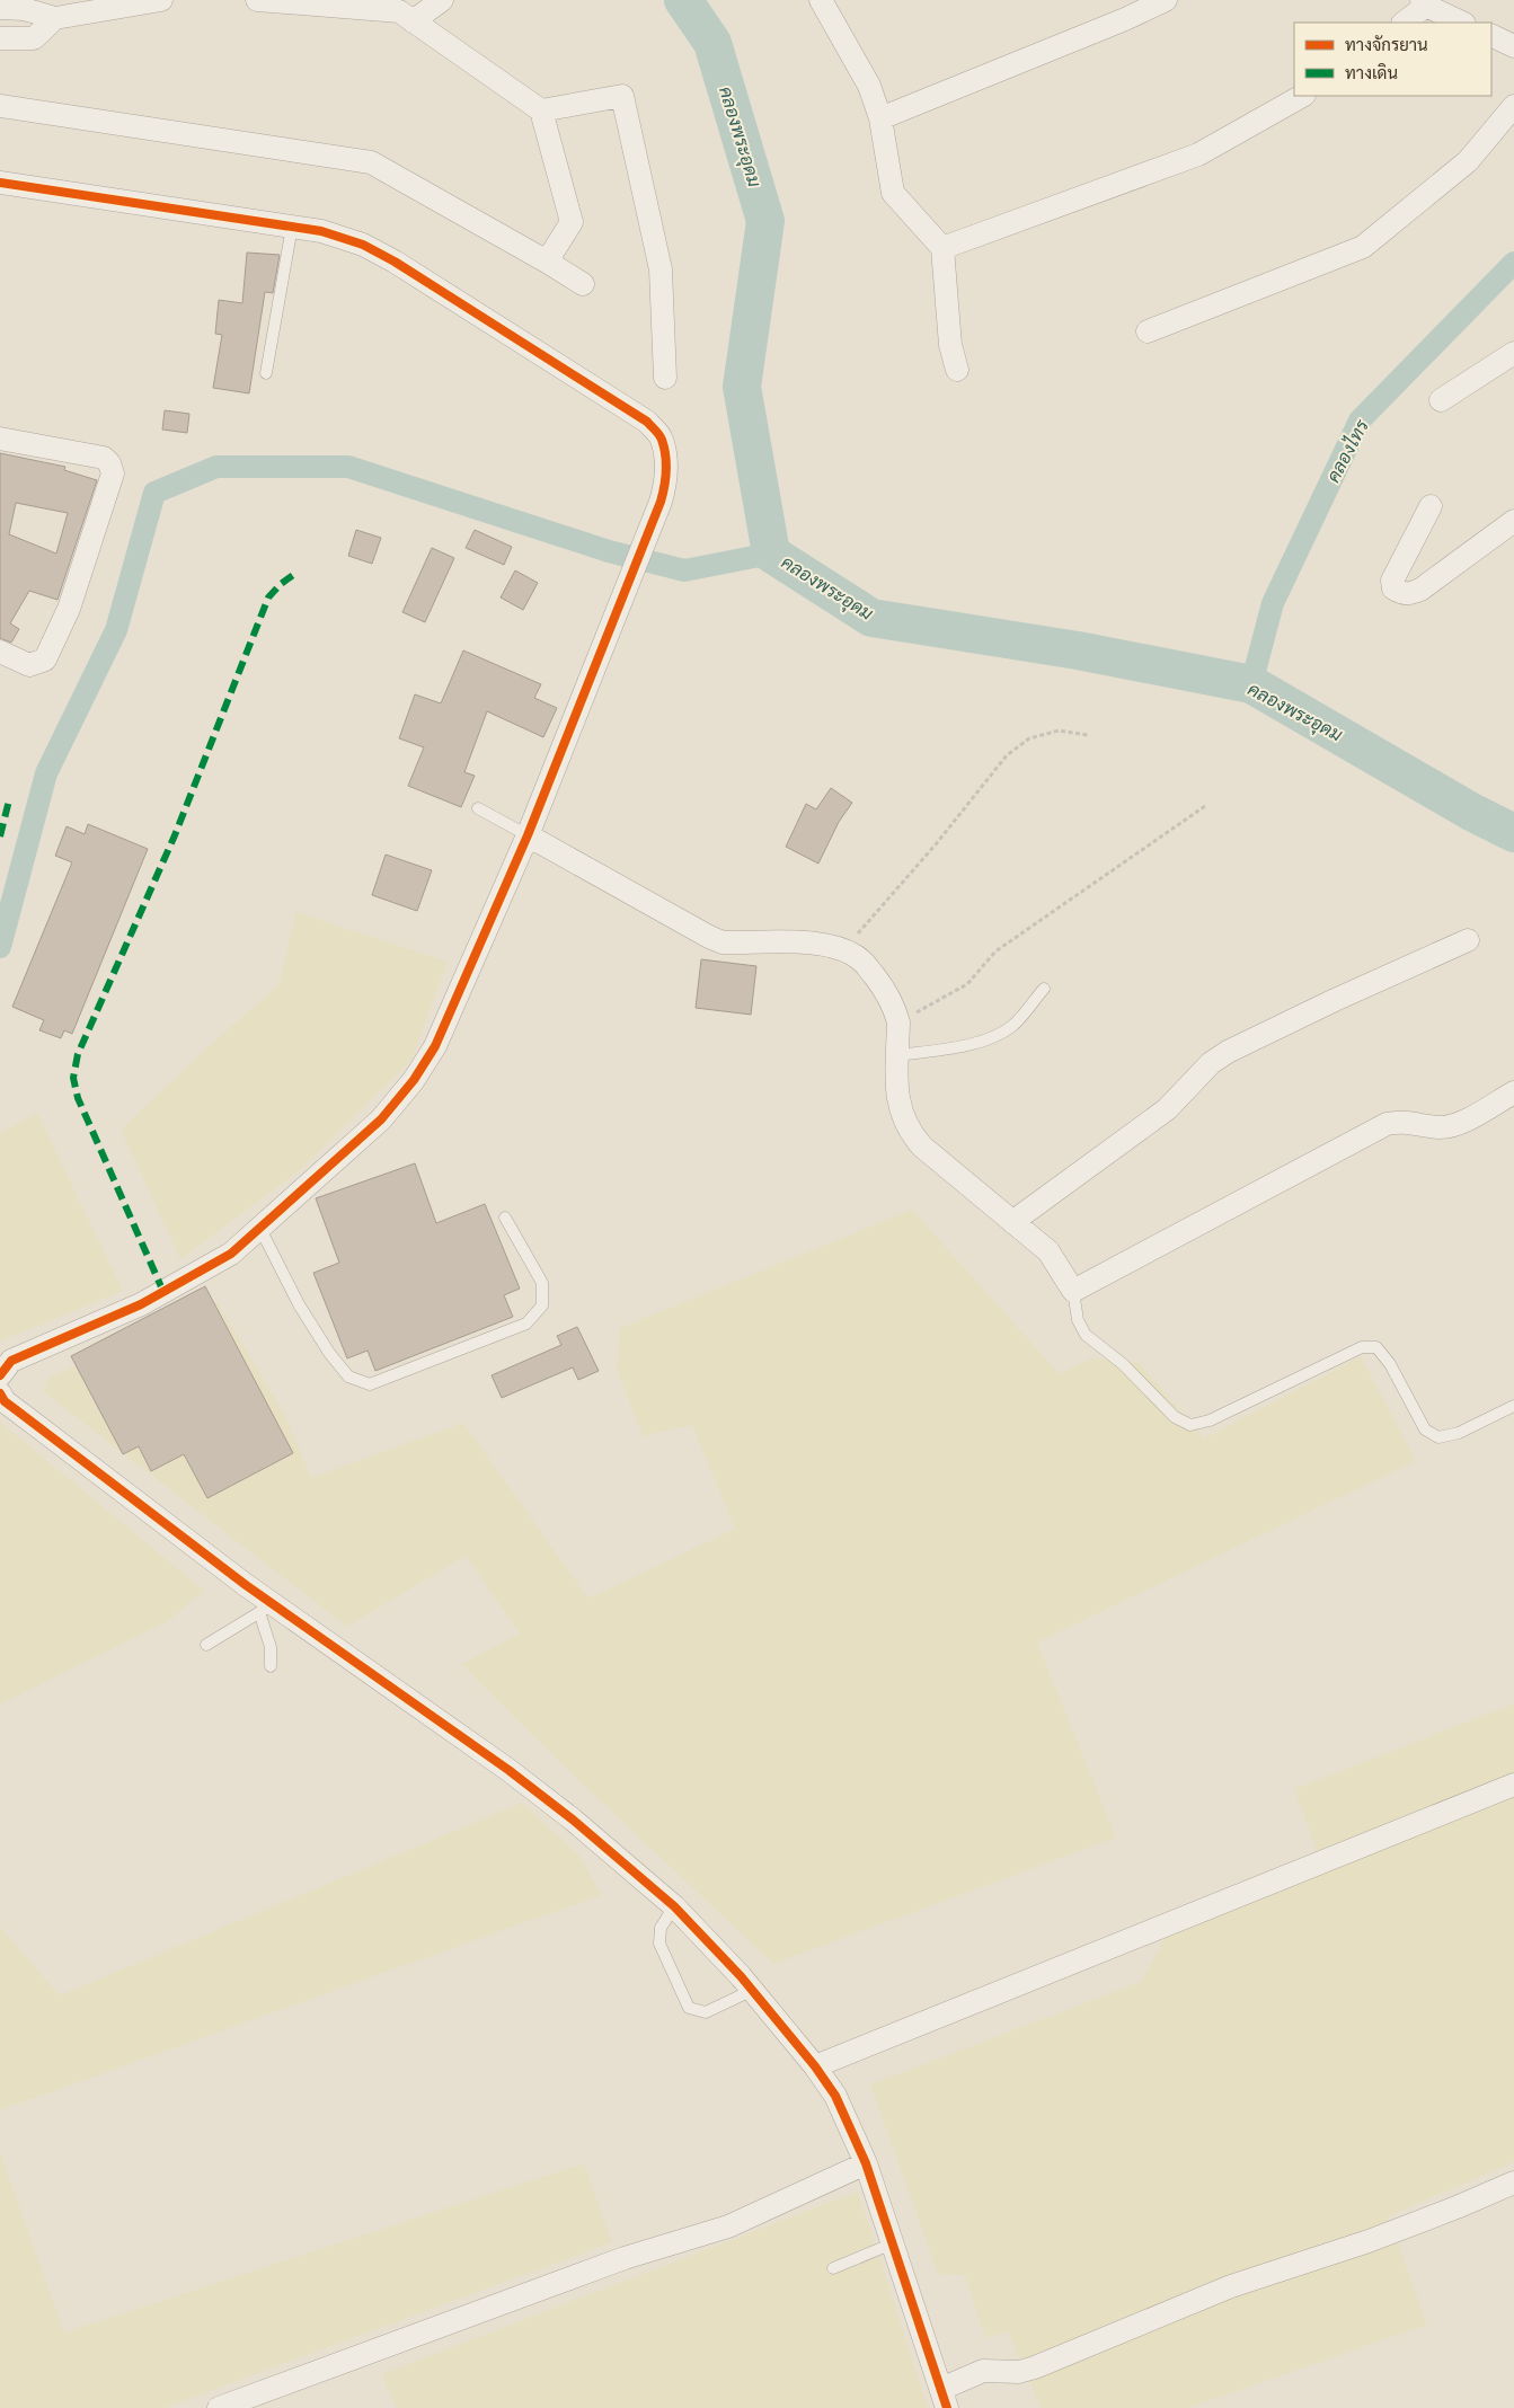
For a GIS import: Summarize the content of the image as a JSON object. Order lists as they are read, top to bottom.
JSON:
{
  "water": ["คลองพระอุดม", "คลองไทร"],
  "legend": ["ทางจักรยาน", "ทางเดิน"]
}
